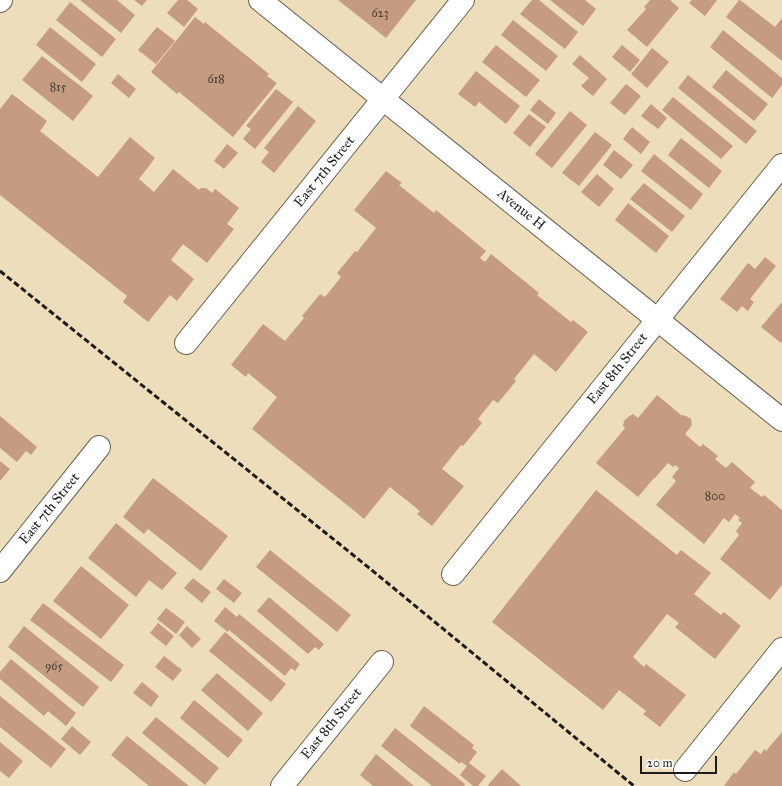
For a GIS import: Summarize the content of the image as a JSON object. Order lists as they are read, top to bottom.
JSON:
{
  "streets": {
    "street": ["East 7th Street", "Avenue H", "East 8th Street"]
  },
  "crossings": [
    ["East 7th Street", "Avenue H"],
    ["Avenue H", "East 8th Street"]
  ],
  "house_numbers": [
    "623",
    "618",
    "815",
    "800",
    "965"
  ],
  "scale_bar": "20 m"
}
